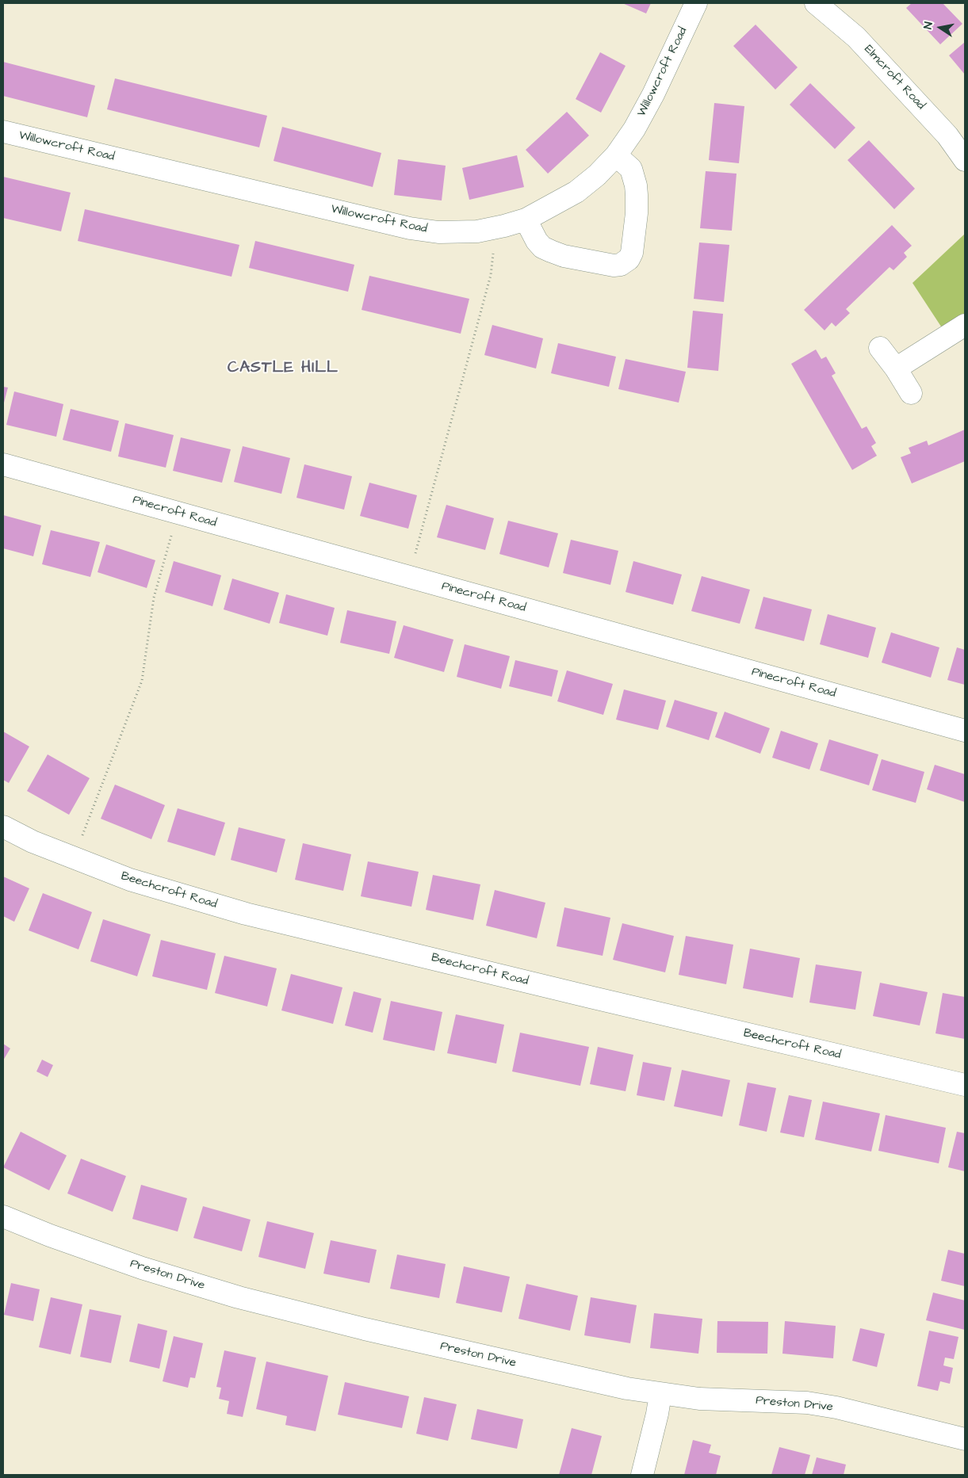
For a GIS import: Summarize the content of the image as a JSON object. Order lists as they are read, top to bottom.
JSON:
{
  "streets": {
    "street": [
      "Willowcroft Road",
      "Elmcroft Road",
      "Pinecroft Road",
      "Beechcroft Road",
      "Preston Drive"
    ]
  },
  "districts": ["CASTLE HILL"],
  "north": "left"
}
